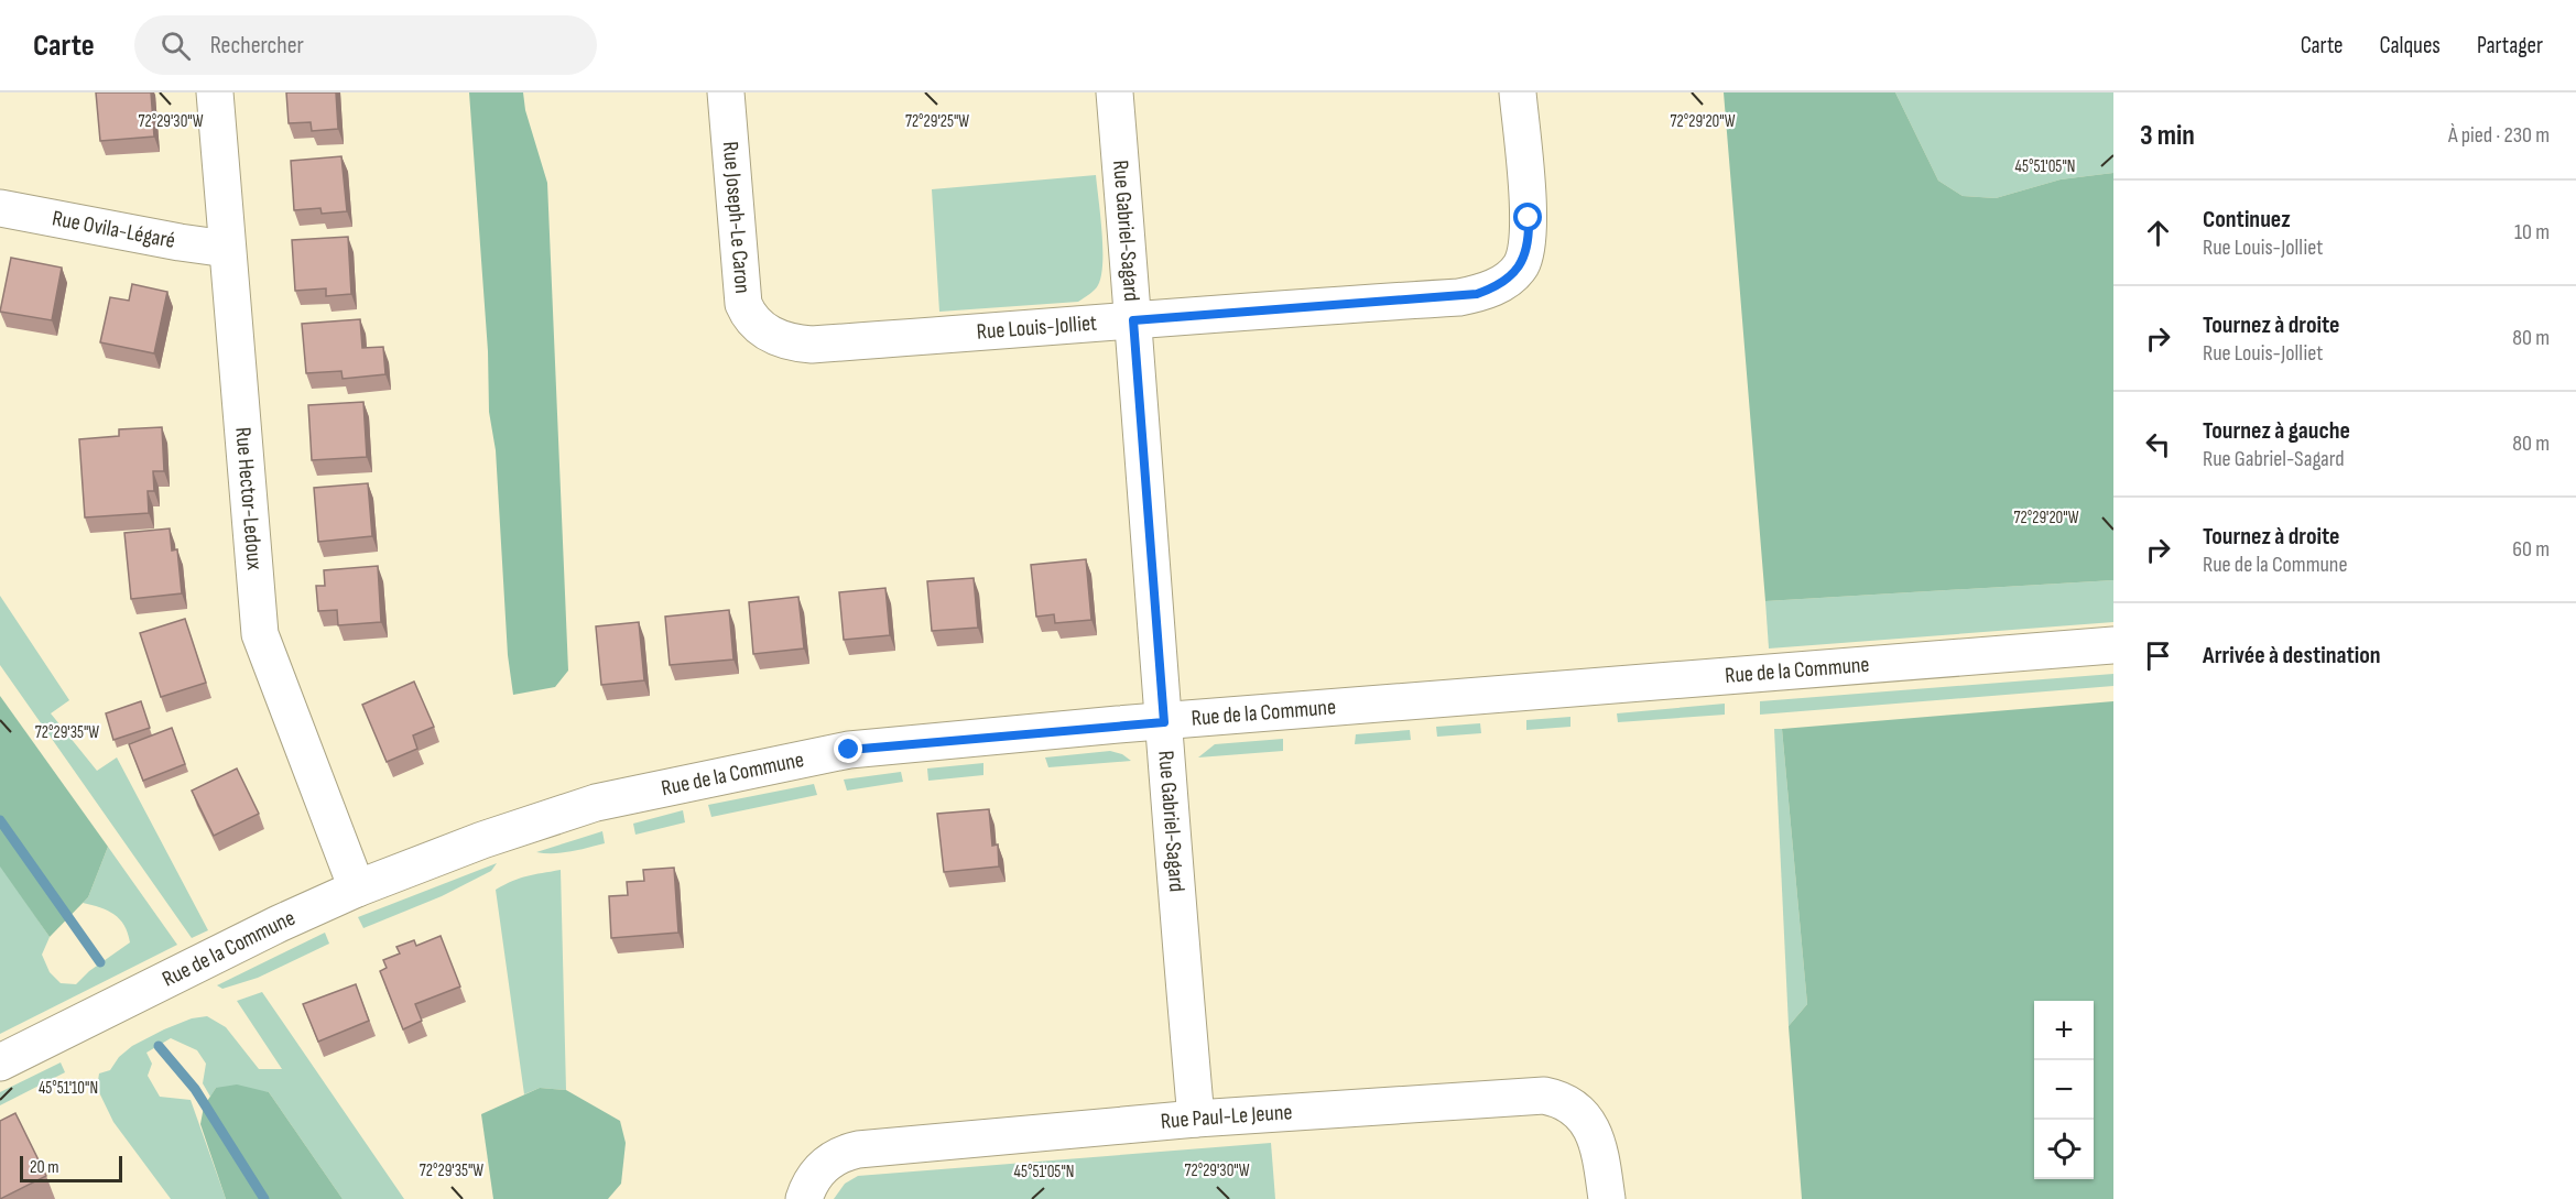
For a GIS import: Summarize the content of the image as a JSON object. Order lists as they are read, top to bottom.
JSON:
{
  "streets": {
    "street": [
      "Rue Joseph-Le Caron",
      "Rue Ovila-Légaré",
      "Rue Gabriel-Sagard",
      "Rue Louis-Jolliet",
      "Rue Hector-Ledoux",
      "Rue de la Commune",
      "Rue Paul-Le Jeune"
    ]
  },
  "crossings": [
    ["Rue Joseph-Le Caron", "Rue Louis-Jolliet"],
    ["Rue Ovila-Légaré", "Rue Hector-Ledoux"],
    ["Rue Gabriel-Sagard", "Rue Louis-Jolliet"],
    ["Rue Gabriel-Sagard", "Rue de la Commune"],
    ["Rue Gabriel-Sagard", "Rue Paul-Le Jeune"],
    ["Rue Hector-Ledoux", "Rue de la Commune"]
  ],
  "scale_bar": "20 m",
  "page": {
    "header": "Carte",
    "search": "Rechercher",
    "nav": ["Carte", "Calques", "Partager"],
    "heading": ["3 min", "À pied · 230 m"],
    "list": [
      ["Continuez", "Rue Louis-Jolliet", "10 m"],
      ["Tournez à droite", "Rue Louis-Jolliet", "80 m"],
      ["Tournez à gauche", "Rue Gabriel-Sagard", "80 m"],
      ["Tournez à droite", "Rue de la Commune", "60 m"],
      "Arrivée à destination"
    ],
    "map_buttons": ["+", "−"],
    "scale": "20 m"
  },
  "coordinates": [
    "72°29'30\"W",
    "72°29'25\"W",
    "72°29'20\"W",
    "45°51'05\"N",
    "72°29'35\"W",
    "45°51'10\"N"
  ]
}
